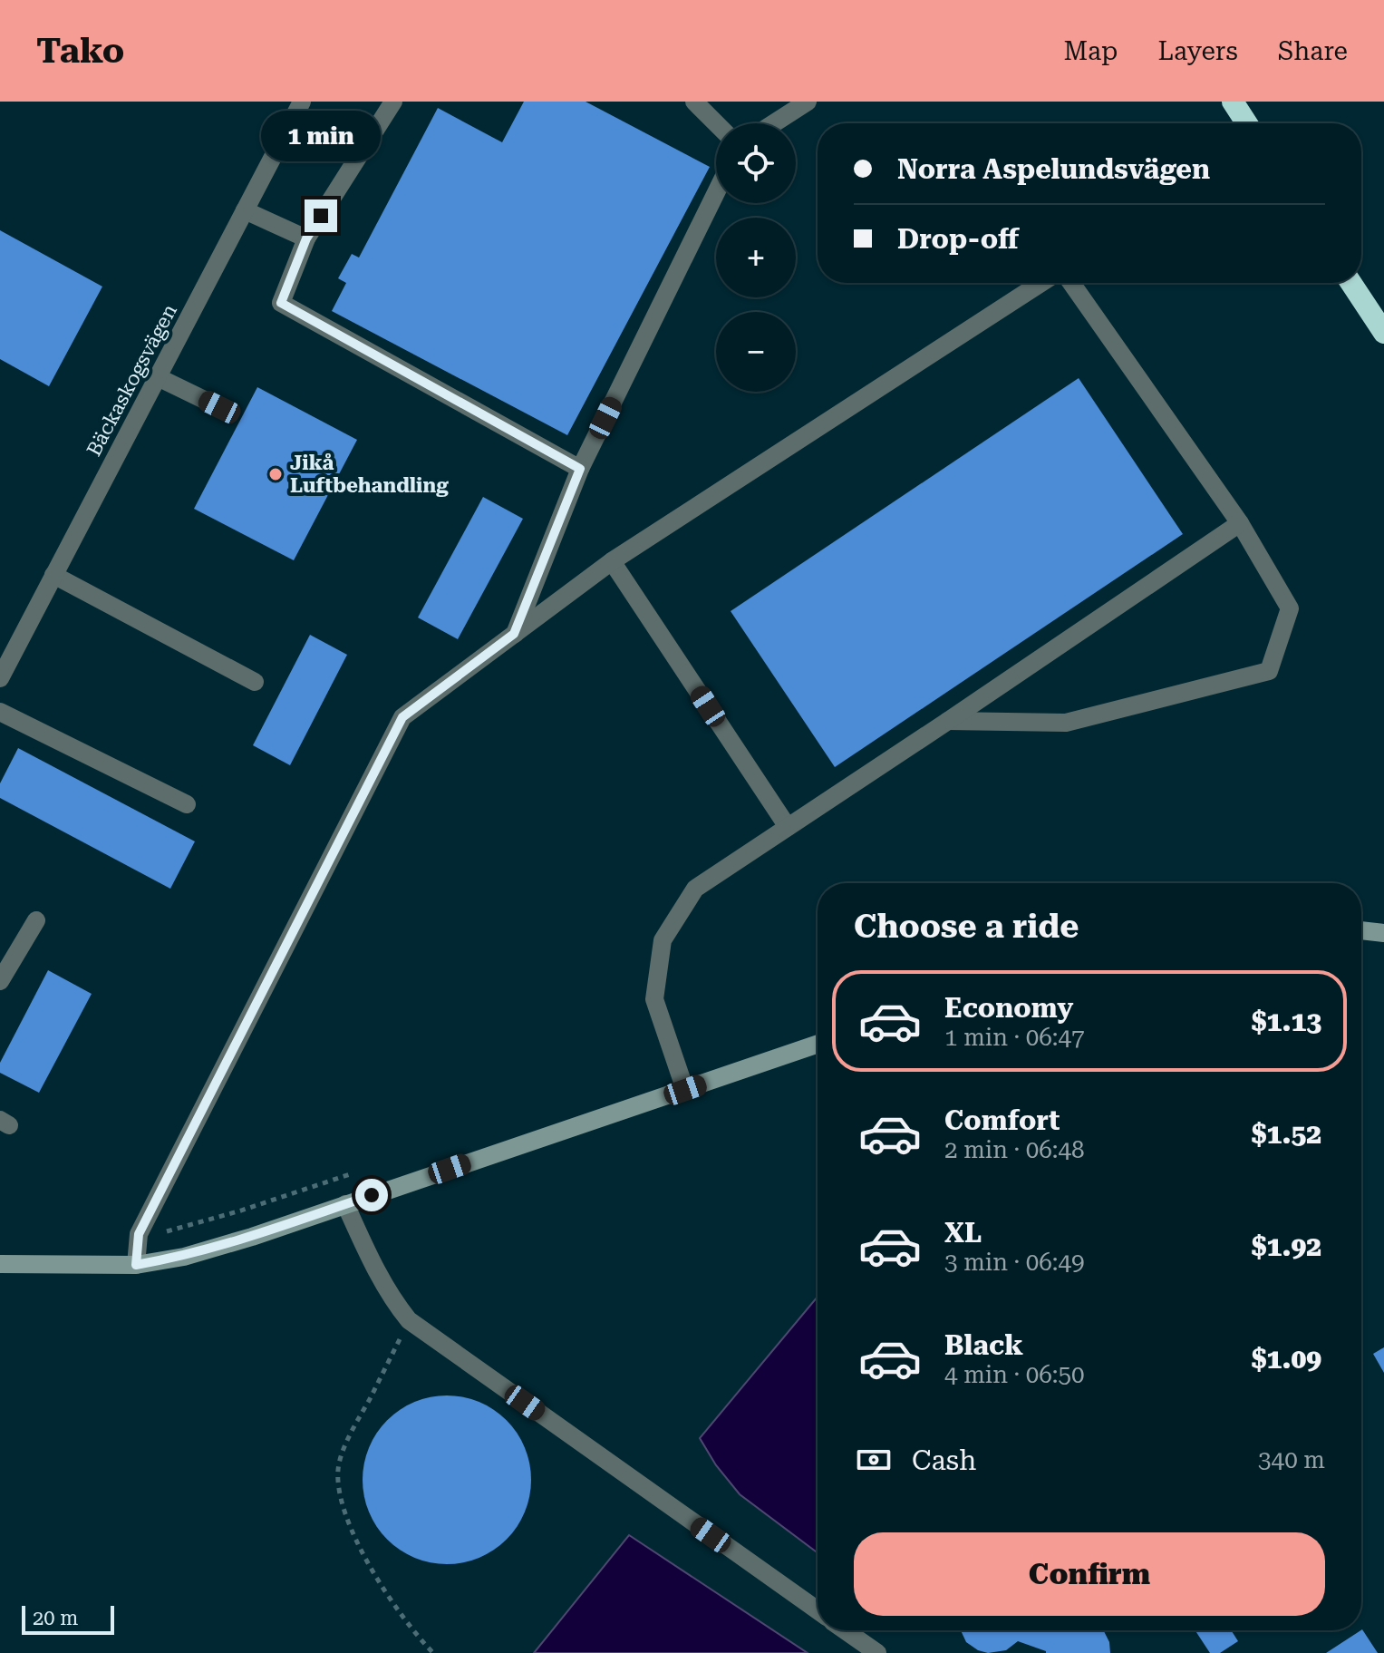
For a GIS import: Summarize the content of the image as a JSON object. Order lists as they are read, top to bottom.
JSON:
{
  "streets": {
    "street": ["Bäckaskogsvägen"]
  },
  "places": ["Jikå Luftbehandling"],
  "scale_bar": "20 m",
  "page": {
    "header": "Tako",
    "nav": ["Map", "Layers", "Share"],
    "bubble": "1 min",
    "map_buttons": ["+", "−"],
    "banner": ["Norra Aspelundsvägen", "Drop-off"],
    "heading": "Choose a ride",
    "list": [
      {
        "name": "Economy",
        "note": "1 min · 06:47",
        "value": "$1.13"
      },
      {
        "name": "Comfort",
        "note": "2 min · 06:48",
        "value": "$1.52"
      },
      {
        "name": "XL",
        "note": "3 min · 06:49",
        "value": "$1.92"
      },
      {
        "name": "Black",
        "note": "4 min · 06:50",
        "value": "$1.09"
      }
    ],
    "pay": ["Cash", "340 m"],
    "buttons": "Confirm",
    "scale": "20 m"
  }
}
